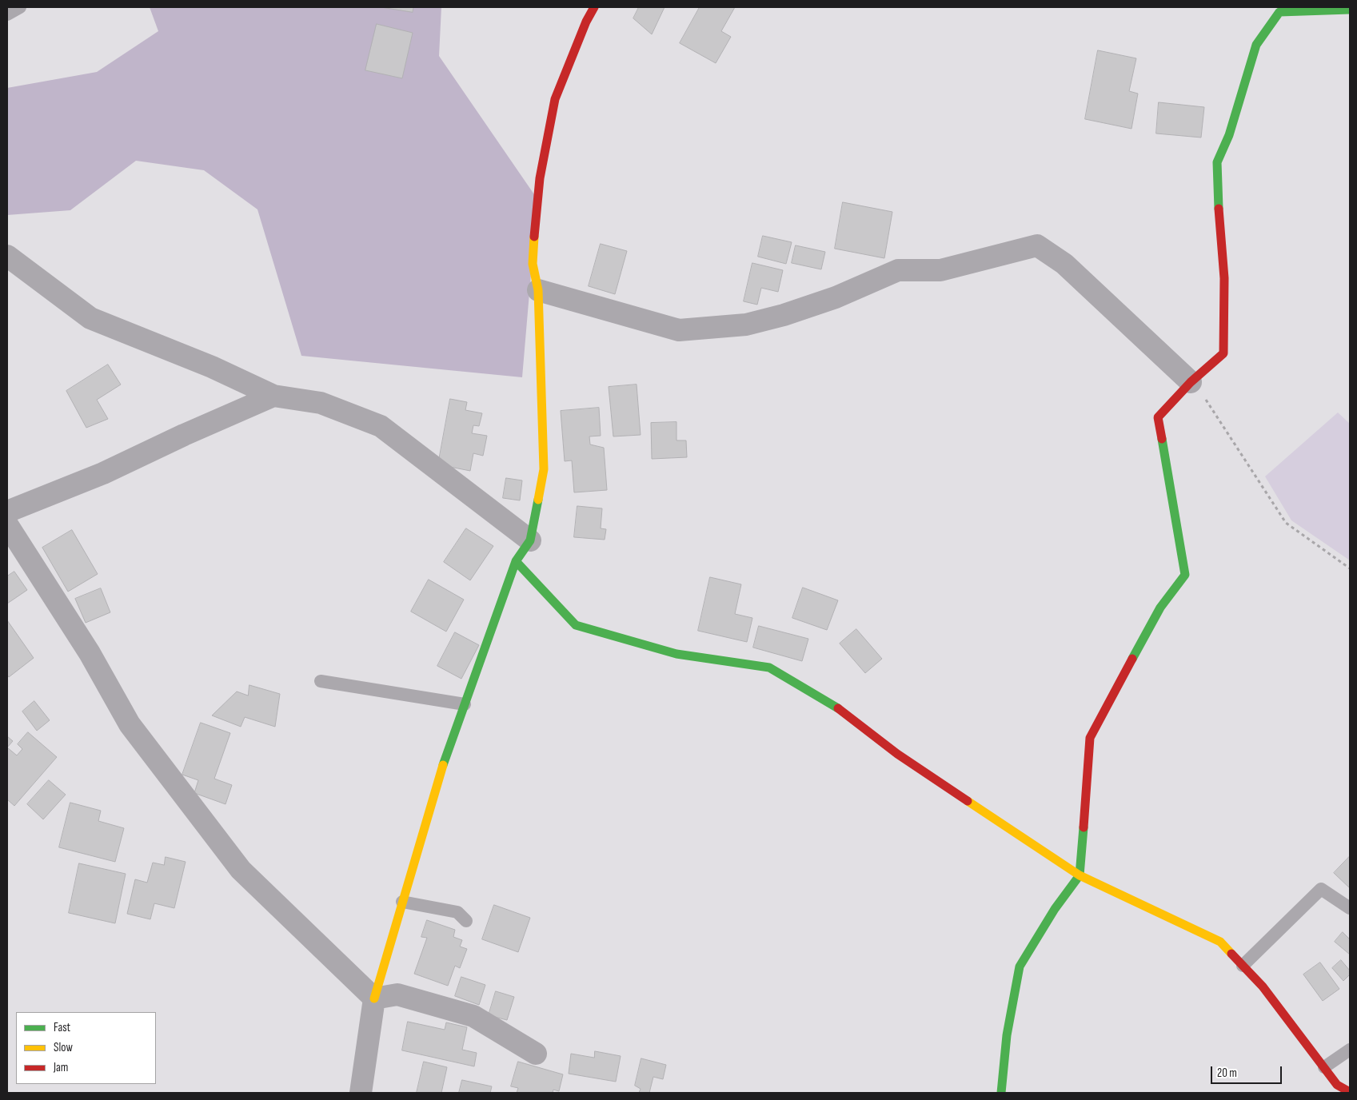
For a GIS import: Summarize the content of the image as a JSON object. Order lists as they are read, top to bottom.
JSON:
{
  "legend": ["Fast", "Slow", "Jam"],
  "scale_bar": "20 m"
}
